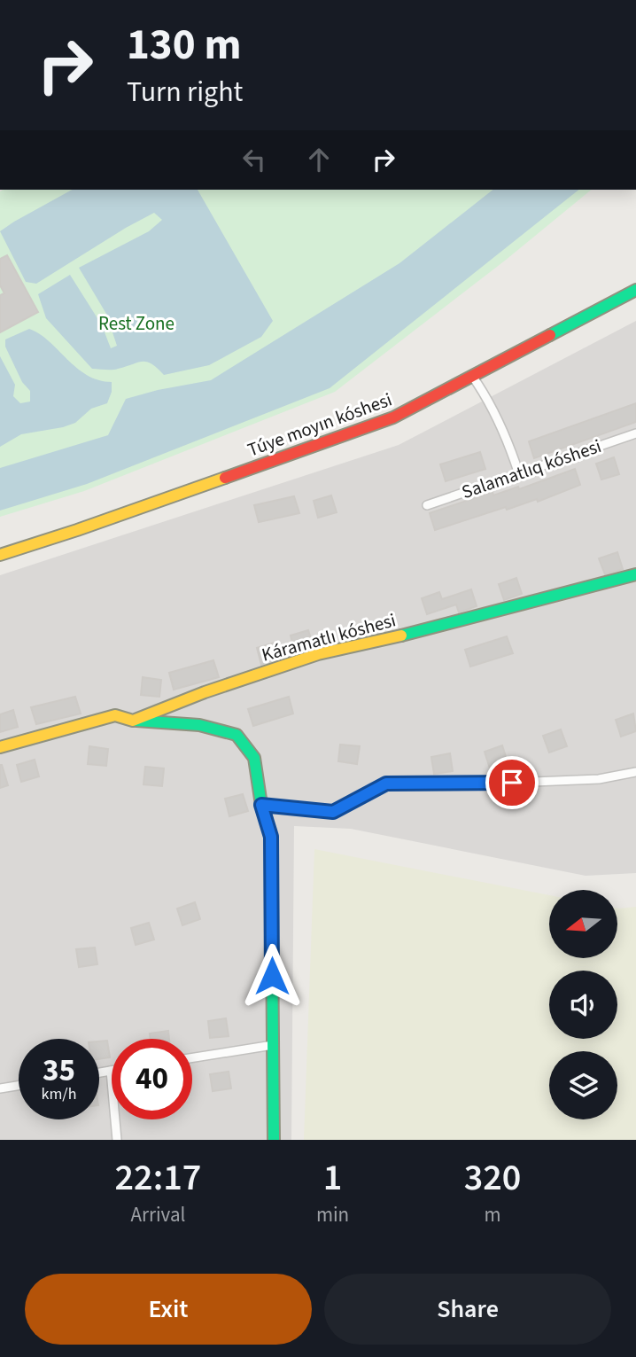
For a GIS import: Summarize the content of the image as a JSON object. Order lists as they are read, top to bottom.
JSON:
{
  "streets": {
    "street": ["Túye moyın kóshesi", "Salamatlıq kóshesi", "Káramatlı kóshesi"]
  },
  "parks": ["Rest Zone"],
  "north": "left",
  "page": {
    "turn": ["130 m", "Turn right"],
    "speed": "35 km/h",
    "limit": "40",
    "eta": [
      "22:17",
      "Arrival",
      "1",
      "min",
      "320",
      "m"
    ],
    "buttons": ["Exit", "Share"]
  }
}
